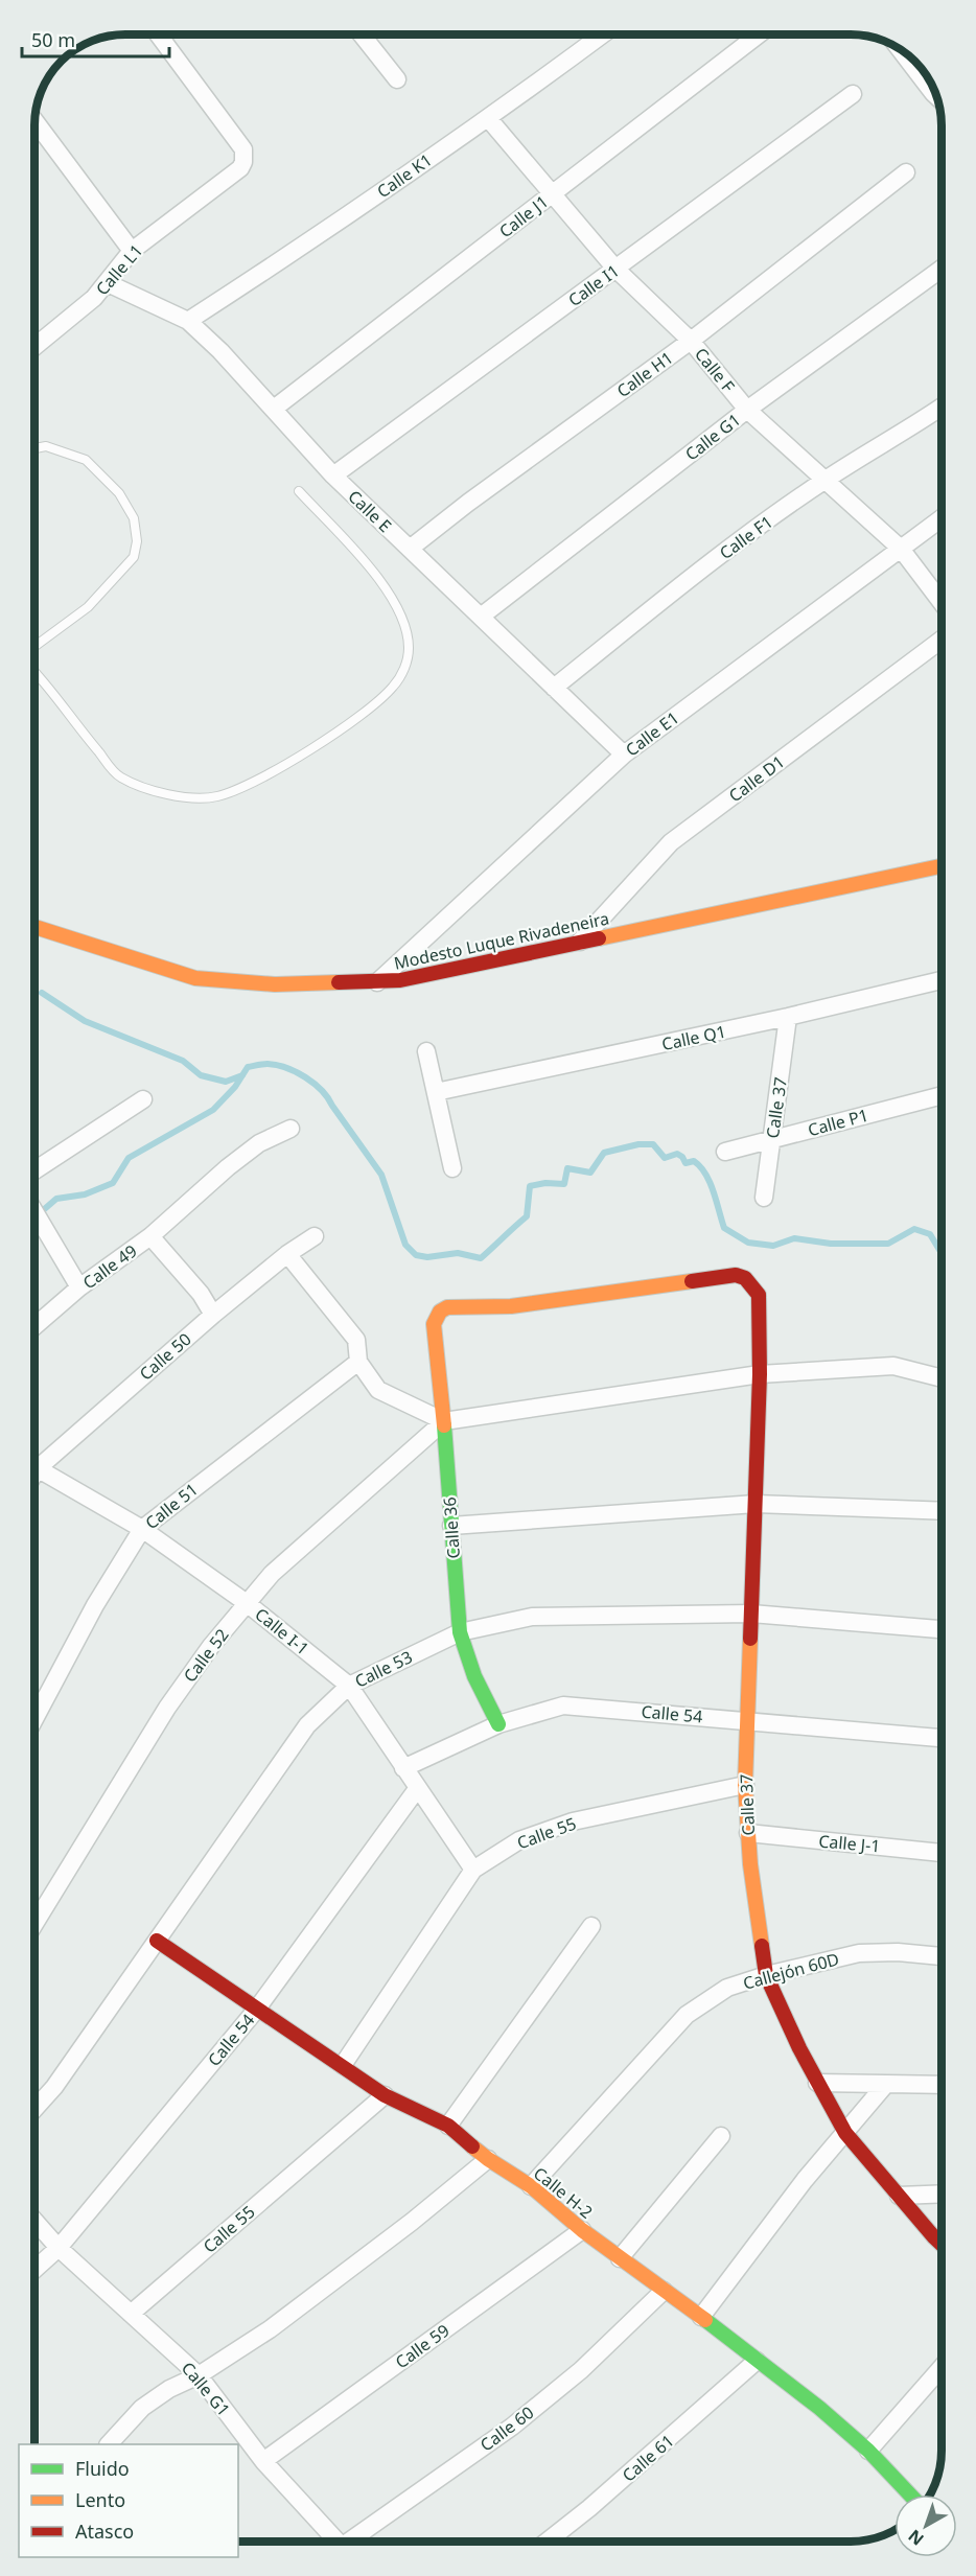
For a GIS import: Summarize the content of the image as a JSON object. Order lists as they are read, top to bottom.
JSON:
{
  "streets": {
    "street": [
      "Calle K1",
      "Calle J1",
      "Calle L1",
      "Calle I1",
      "Calle F",
      "Calle H1",
      "Calle G1",
      "Calle E",
      "Calle F1",
      "Calle E1",
      "Calle D1",
      "Modesto Luque Rivadeneira",
      "Calle Q1",
      "Calle 37",
      "Calle P1",
      "Calle 49",
      "Calle 50",
      "Calle 51",
      "Calle 36",
      "Calle I-1",
      "Calle 52",
      "Calle 53",
      "Calle 54",
      "Calle 55",
      "Calle J-1",
      "Callejón 60D",
      "Calle H-2",
      "Calle 59",
      "Calle 60",
      "Calle 61"
    ]
  },
  "crossings": [
    ["Calle K1", "Calle F"],
    ["Calle K1", "Calle E"],
    ["Calle J1", "Calle F"],
    ["Calle J1", "Calle E"],
    ["Calle L1", "Calle E"],
    ["Calle I1", "Calle F"],
    ["Calle I1", "Calle E"],
    ["Calle F", "Calle H1"],
    ["Calle F", "Calle G1"],
    ["Calle F", "Calle F1"],
    ["Calle F", "Calle E1"],
    ["Calle H1", "Calle E"],
    ["Calle G1", "Calle E"],
    ["Calle G1", "Calle 54"],
    ["Calle G1", "Calle 55"],
    ["Calle G1", "Calle 59"],
    ["Calle E", "Calle F1"],
    ["Calle E", "Calle E1"],
    ["Calle E1", "Modesto Luque Rivadeneira"],
    ["Calle D1", "Modesto Luque Rivadeneira"],
    ["Calle Q1", "Calle 37"],
    ["Calle 37", "Calle P1"],
    ["Calle 37", "Calle 36"],
    ["Calle 37", "Calle 53"],
    ["Calle 37", "Calle 54"],
    ["Calle 37", "Calle 55"],
    ["Calle 37", "Calle J-1"],
    ["Calle 37", "Callejón 60D"],
    ["Calle 51", "Calle I-1"],
    ["Calle 36", "Calle 52"],
    ["Calle 36", "Calle 53"],
    ["Calle 36", "Calle 54"],
    ["Calle I-1", "Calle 52"],
    ["Calle I-1", "Calle 53"],
    ["Calle I-1", "Calle 54"],
    ["Calle I-1", "Calle 55"],
    ["Calle 53", "Calle H-2"],
    ["Calle 54", "Calle H-2"],
    ["Calle 55", "Calle H-2"],
    ["Callejón 60D", "Calle H-2"],
    ["Calle H-2", "Calle 59"],
    ["Calle H-2", "Calle 60"],
    ["Calle H-2", "Calle 61"]
  ],
  "legend": ["Fluido", "Lento", "Atasco"],
  "scale_bar": "50 m",
  "north": "bottom left"
}
